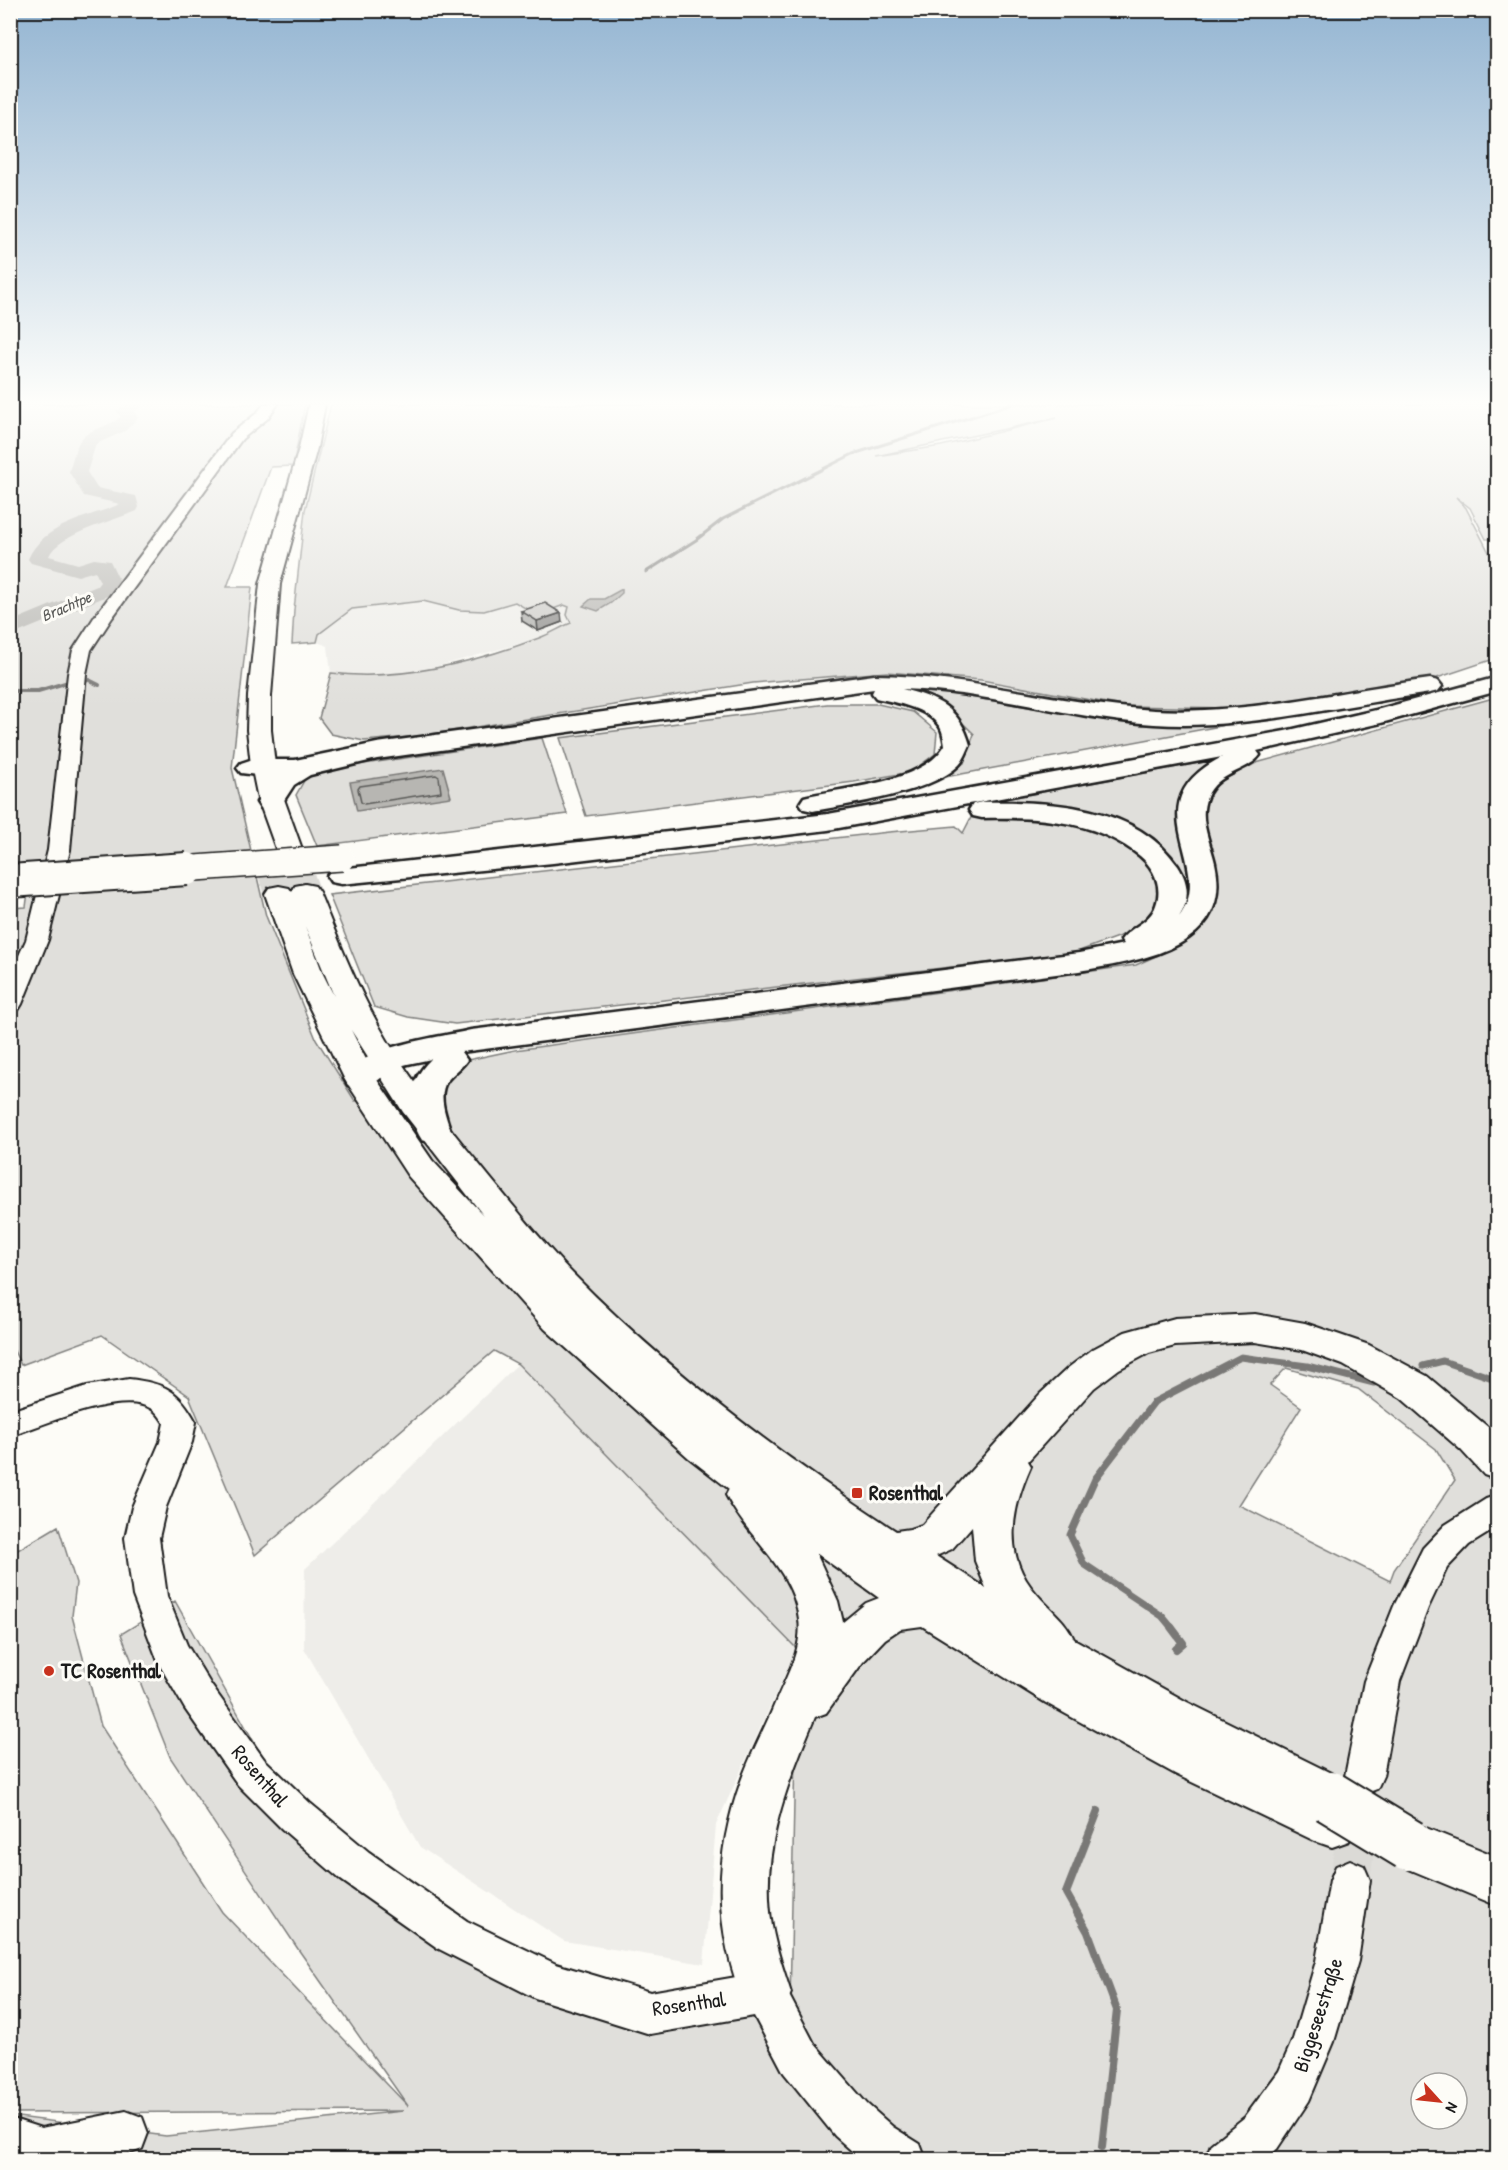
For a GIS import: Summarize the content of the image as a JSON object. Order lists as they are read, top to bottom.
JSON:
{
  "streets": {
    "street": ["Rosenthal", "Biggeseestraße"]
  },
  "water": ["Brachtpe"],
  "places": {
    "transit": ["Rosenthal"],
    "other": ["TC Rosenthal"]
  },
  "north": "bottom right"
}
